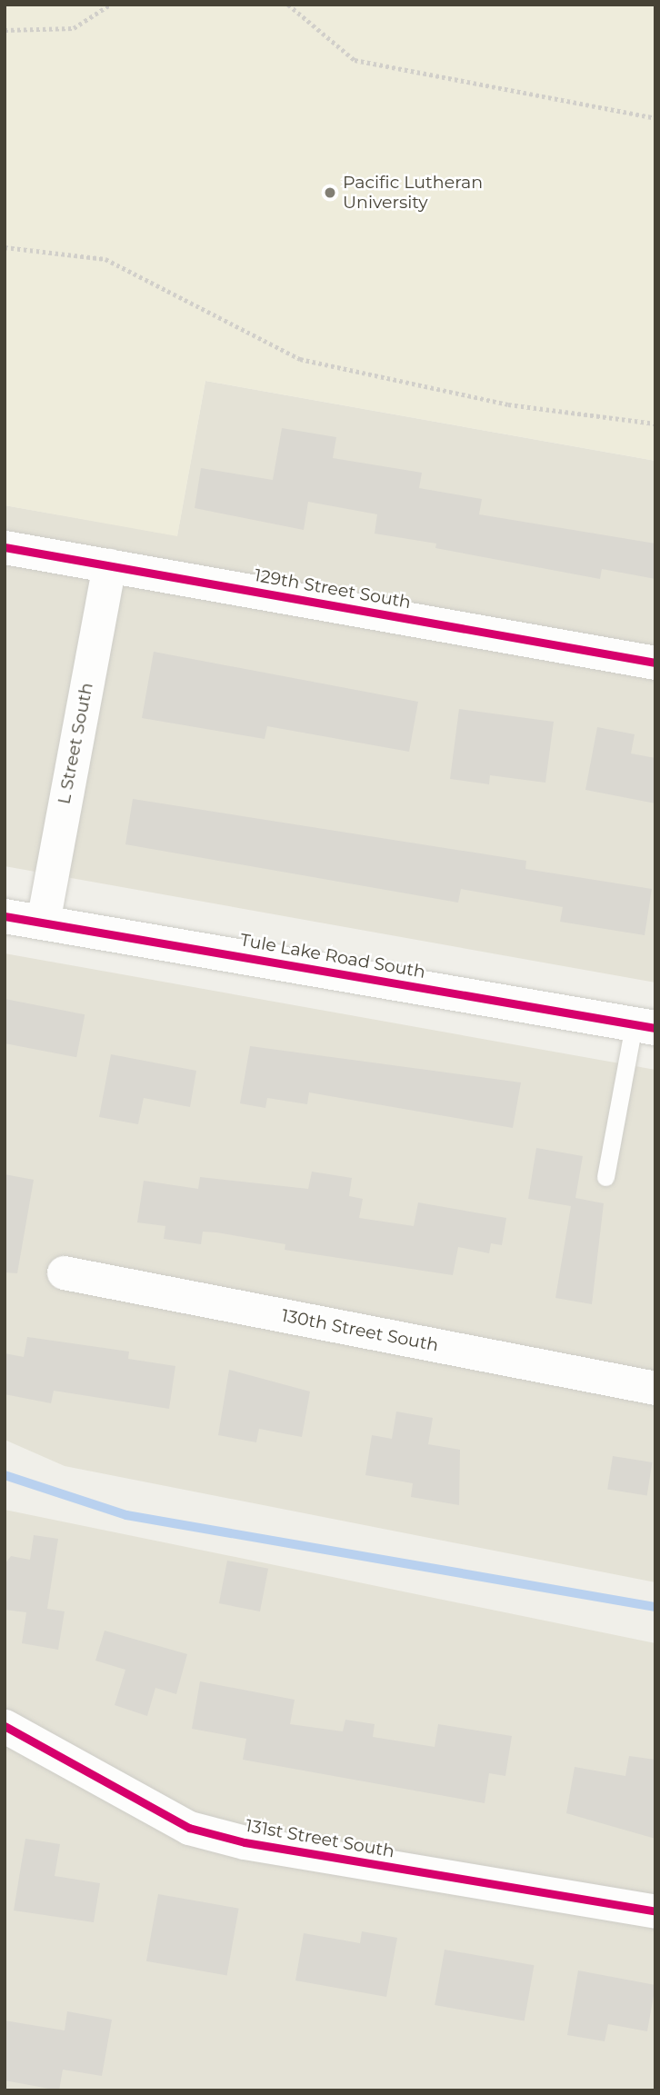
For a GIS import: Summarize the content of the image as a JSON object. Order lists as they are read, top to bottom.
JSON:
{
  "streets": {
    "street": [
      "129th Street South",
      "L Street South",
      "Tule Lake Road South",
      "130th Street South",
      "131st Street South"
    ]
  },
  "crossings": [
    ["129th Street South", "L Street South"],
    ["L Street South", "Tule Lake Road South"]
  ],
  "places": ["Pacific Lutheran University"]
}
